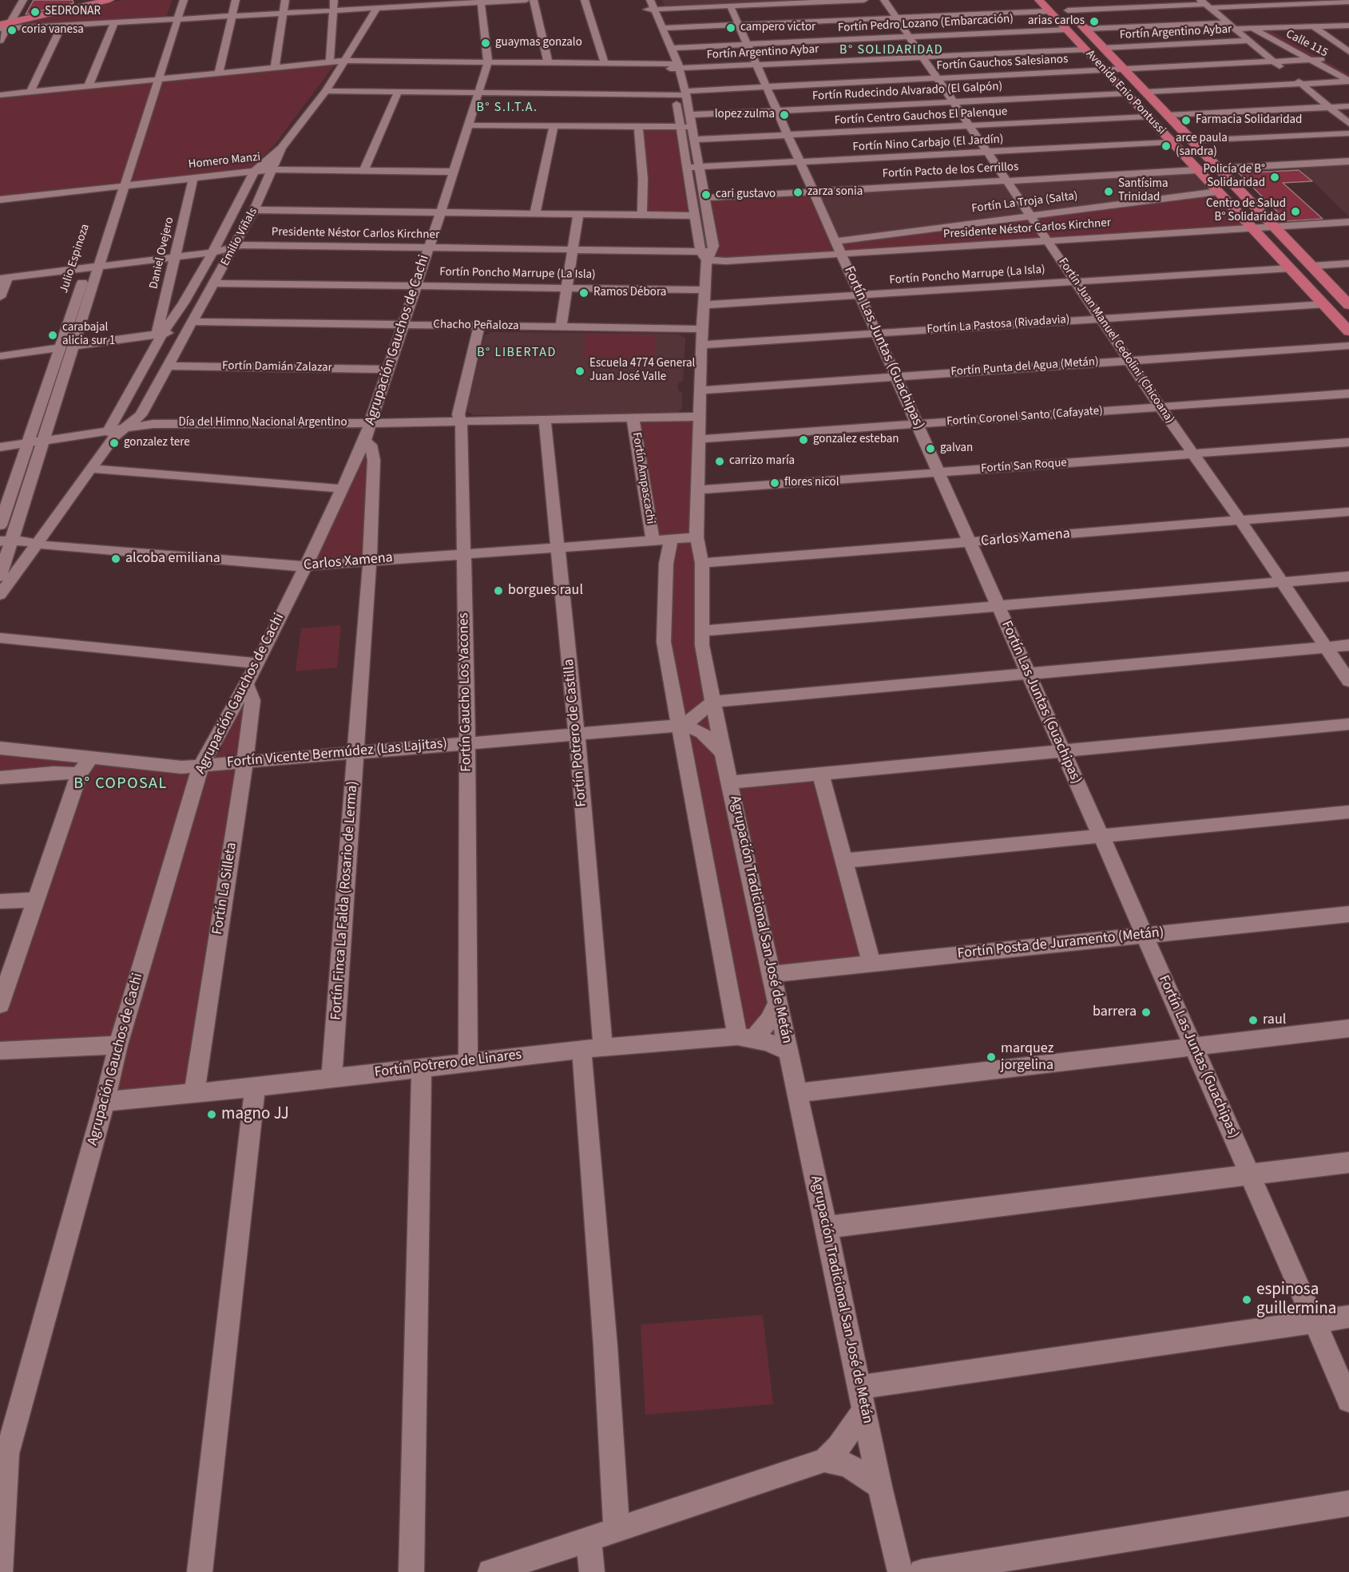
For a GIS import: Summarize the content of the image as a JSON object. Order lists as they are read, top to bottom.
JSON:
{
  "streets": {
    "main road": ["Avenida Enio Pontussi"],
    "street": [
      "Fortín Pedro Lozano (Embarcación)",
      "Fortín Argentino Aybar",
      "Calle 115",
      "Fortín Gauchos Salesianos",
      "Fortín Rudecindo Alvarado (El Galpón)",
      "Fortín Centro Gauchos El Palenque",
      "Fortín Nino Carbajo (El Jardín)",
      "Homero Manzi",
      "Fortín Pacto de los Cerrillos",
      "Fortín La Troja (Salta)",
      "Presidente Néstor Carlos Kirchner",
      "Emilio Viñals",
      "Daniel Ovejero",
      "Julio Espinoza",
      "Fortín Poncho Marrupe (La Isla)",
      "Fortín La Pastosa (Rivadavia)",
      "Chacho Peñaloza",
      "Agrupación Gauchos de Cachi",
      "Fortín Juan Manuel Cedolini (Chicoana)",
      "Fortín Las Juntas (Guachipas)",
      "Fortín Damián Zalazar",
      "Fortín Punta del Agua (Metán)",
      "Fortín Coronel Santo (Cafayate)",
      "Día del Himno Nacional Argentino",
      "Fortín San Roque",
      "Fortín Ampascachi",
      "Carlos Xamena",
      "Fortín Gaucho Los Yacones",
      "Fortín Potrero de Castilla",
      "Fortín Vicente Bermúdez (Las Lajitas)",
      "Fortín La Silleta",
      "Fortín Finca La Falda (Rosario de Lerma)",
      "Agrupación Tradicional San José de Metán",
      "Fortín Posta de Juramento (Metán)",
      "Fortín Potrero de Linares"
    ]
  },
  "crossings": [
    ["Fortín Pedro Lozano (Embarcación)", "Avenida Enio Pontussi"],
    ["Fortín Pedro Lozano (Embarcación)", "Fortín Juan Manuel Cedolini (Chicoana)"],
    ["Fortín Pedro Lozano (Embarcación)", "Fortín Las Juntas (Guachipas)"],
    ["Fortín Pedro Lozano (Embarcación)", "Agrupación Tradicional San José de Metán"],
    ["Fortín Argentino Aybar", "Avenida Enio Pontussi"],
    ["Fortín Argentino Aybar", "Julio Espinoza"],
    ["Fortín Argentino Aybar", "Agrupación Gauchos de Cachi"],
    ["Fortín Argentino Aybar", "Fortín Juan Manuel Cedolini (Chicoana)"],
    ["Fortín Argentino Aybar", "Fortín Las Juntas (Guachipas)"],
    ["Fortín Argentino Aybar", "Agrupación Tradicional San José de Metán"],
    ["Calle 115", "Fortín Gauchos Salesianos"],
    ["Fortín Gauchos Salesianos", "Avenida Enio Pontussi"],
    ["Fortín Gauchos Salesianos", "Agrupación Gauchos de Cachi"],
    ["Fortín Gauchos Salesianos", "Fortín Juan Manuel Cedolini (Chicoana)"],
    ["Fortín Gauchos Salesianos", "Fortín Las Juntas (Guachipas)"],
    ["Fortín Gauchos Salesianos", "Agrupación Tradicional San José de Metán"],
    ["Fortín Rudecindo Alvarado (El Galpón)", "Avenida Enio Pontussi"],
    ["Fortín Rudecindo Alvarado (El Galpón)", "Fortín Juan Manuel Cedolini (Chicoana)"],
    ["Fortín Rudecindo Alvarado (El Galpón)", "Fortín Las Juntas (Guachipas)"],
    ["Fortín Rudecindo Alvarado (El Galpón)", "Agrupación Tradicional San José de Metán"],
    ["Avenida Enio Pontussi", "Fortín Centro Gauchos El Palenque"],
    ["Avenida Enio Pontussi", "Fortín Nino Carbajo (El Jardín)"],
    ["Avenida Enio Pontussi", "Fortín Pacto de los Cerrillos"],
    ["Avenida Enio Pontussi", "Fortín La Troja (Salta)"],
    ["Avenida Enio Pontussi", "Presidente Néstor Carlos Kirchner"],
    ["Avenida Enio Pontussi", "Fortín Poncho Marrupe (La Isla)"],
    ["Avenida Enio Pontussi", "Fortín La Pastosa (Rivadavia)"],
    ["Fortín Centro Gauchos El Palenque", "Fortín Juan Manuel Cedolini (Chicoana)"],
    ["Fortín Centro Gauchos El Palenque", "Fortín Las Juntas (Guachipas)"],
    ["Fortín Centro Gauchos El Palenque", "Agrupación Tradicional San José de Metán"],
    ["Fortín Nino Carbajo (El Jardín)", "Fortín Juan Manuel Cedolini (Chicoana)"],
    ["Fortín Nino Carbajo (El Jardín)", "Fortín Las Juntas (Guachipas)"],
    ["Fortín Nino Carbajo (El Jardín)", "Agrupación Tradicional San José de Metán"],
    ["Homero Manzi", "Emilio Viñals"],
    ["Homero Manzi", "Daniel Ovejero"],
    ["Homero Manzi", "Julio Espinoza"],
    ["Homero Manzi", "Agrupación Gauchos de Cachi"],
    ["Fortín Pacto de los Cerrillos", "Fortín Juan Manuel Cedolini (Chicoana)"],
    ["Fortín Pacto de los Cerrillos", "Fortín Las Juntas (Guachipas)"],
    ["Fortín Pacto de los Cerrillos", "Agrupación Tradicional San José de Metán"],
    ["Fortín La Troja (Salta)", "Fortín Juan Manuel Cedolini (Chicoana)"],
    ["Fortín La Troja (Salta)", "Fortín Las Juntas (Guachipas)"],
    ["Presidente Néstor Carlos Kirchner", "Emilio Viñals"],
    ["Presidente Néstor Carlos Kirchner", "Daniel Ovejero"],
    ["Presidente Néstor Carlos Kirchner", "Julio Espinoza"],
    ["Presidente Néstor Carlos Kirchner", "Agrupación Gauchos de Cachi"],
    ["Presidente Néstor Carlos Kirchner", "Fortín Juan Manuel Cedolini (Chicoana)"],
    ["Presidente Néstor Carlos Kirchner", "Fortín Las Juntas (Guachipas)"],
    ["Presidente Néstor Carlos Kirchner", "Agrupación Tradicional San José de Metán"],
    ["Emilio Viñals", "Daniel Ovejero"],
    ["Emilio Viñals", "Fortín Poncho Marrupe (La Isla)"],
    ["Emilio Viñals", "Chacho Peñaloza"],
    ["Emilio Viñals", "Fortín Damián Zalazar"],
    ["Emilio Viñals", "Día del Himno Nacional Argentino"],
    ["Emilio Viñals", "Carlos Xamena"],
    ["Daniel Ovejero", "Chacho Peñaloza"],
    ["Julio Espinoza", "Chacho Peñaloza"],
    ["Julio Espinoza", "Día del Himno Nacional Argentino"],
    ["Julio Espinoza", "Carlos Xamena"],
    ["Fortín Poncho Marrupe (La Isla)", "Agrupación Gauchos de Cachi"],
    ["Fortín Poncho Marrupe (La Isla)", "Fortín Juan Manuel Cedolini (Chicoana)"],
    ["Fortín Poncho Marrupe (La Isla)", "Fortín Las Juntas (Guachipas)"],
    ["Fortín Poncho Marrupe (La Isla)", "Agrupación Tradicional San José de Metán"],
    ["Fortín La Pastosa (Rivadavia)", "Fortín Juan Manuel Cedolini (Chicoana)"],
    ["Fortín La Pastosa (Rivadavia)", "Fortín Las Juntas (Guachipas)"],
    ["Fortín La Pastosa (Rivadavia)", "Agrupación Tradicional San José de Metán"],
    ["Chacho Peñaloza", "Agrupación Gauchos de Cachi"],
    ["Chacho Peñaloza", "Fortín Gaucho Los Yacones"],
    ["Chacho Peñaloza", "Agrupación Tradicional San José de Metán"],
    ["Agrupación Gauchos de Cachi", "Fortín Damián Zalazar"],
    ["Agrupación Gauchos de Cachi", "Día del Himno Nacional Argentino"],
    ["Agrupación Gauchos de Cachi", "Carlos Xamena"],
    ["Agrupación Gauchos de Cachi", "Fortín Vicente Bermúdez (Las Lajitas)"],
    ["Agrupación Gauchos de Cachi", "Fortín La Silleta"],
    ["Agrupación Gauchos de Cachi", "Fortín Finca La Falda (Rosario de Lerma)"],
    ["Agrupación Gauchos de Cachi", "Fortín Potrero de Linares"],
    ["Fortín Juan Manuel Cedolini (Chicoana)", "Fortín Punta del Agua (Metán)"],
    ["Fortín Juan Manuel Cedolini (Chicoana)", "Fortín Coronel Santo (Cafayate)"],
    ["Fortín Juan Manuel Cedolini (Chicoana)", "Fortín San Roque"],
    ["Fortín Juan Manuel Cedolini (Chicoana)", "Carlos Xamena"],
    ["Fortín Las Juntas (Guachipas)", "Fortín Punta del Agua (Metán)"],
    ["Fortín Las Juntas (Guachipas)", "Fortín Coronel Santo (Cafayate)"],
    ["Fortín Las Juntas (Guachipas)", "Fortín San Roque"],
    ["Fortín Las Juntas (Guachipas)", "Carlos Xamena"],
    ["Fortín Las Juntas (Guachipas)", "Fortín Posta de Juramento (Metán)"],
    ["Fortín Punta del Agua (Metán)", "Agrupación Tradicional San José de Metán"],
    ["Fortín Coronel Santo (Cafayate)", "Agrupación Tradicional San José de Metán"],
    ["Día del Himno Nacional Argentino", "Fortín Ampascachi"],
    ["Día del Himno Nacional Argentino", "Fortín Gaucho Los Yacones"],
    ["Día del Himno Nacional Argentino", "Fortín Potrero de Castilla"],
    ["Día del Himno Nacional Argentino", "Agrupación Tradicional San José de Metán"],
    ["Fortín San Roque", "Agrupación Tradicional San José de Metán"],
    ["Fortín Ampascachi", "Carlos Xamena"],
    ["Carlos Xamena", "Fortín Gaucho Los Yacones"],
    ["Carlos Xamena", "Fortín Potrero de Castilla"],
    ["Carlos Xamena", "Fortín Finca La Falda (Rosario de Lerma)"],
    ["Carlos Xamena", "Agrupación Tradicional San José de Metán"],
    ["Fortín Gaucho Los Yacones", "Fortín Vicente Bermúdez (Las Lajitas)"],
    ["Fortín Gaucho Los Yacones", "Fortín Potrero de Linares"],
    ["Fortín Potrero de Castilla", "Fortín Vicente Bermúdez (Las Lajitas)"],
    ["Fortín Potrero de Castilla", "Fortín Potrero de Linares"],
    ["Fortín Vicente Bermúdez (Las Lajitas)", "Fortín La Silleta"],
    ["Fortín Vicente Bermúdez (Las Lajitas)", "Fortín Finca La Falda (Rosario de Lerma)"],
    ["Fortín Vicente Bermúdez (Las Lajitas)", "Agrupación Tradicional San José de Metán"],
    ["Fortín La Silleta", "Fortín Potrero de Linares"],
    ["Fortín Finca La Falda (Rosario de Lerma)", "Fortín Potrero de Linares"],
    ["Agrupación Tradicional San José de Metán", "Fortín Posta de Juramento (Metán)"],
    ["Agrupación Tradicional San José de Metán", "Fortín Potrero de Linares"]
  ],
  "districts": [
    "B° SOLIDARIDAD",
    "B° S.I.T.A.",
    "B° LIBERTAD",
    "B° COPOSAL"
  ],
  "places": [
    "SEDRONAR",
    "arias carlos",
    "campero victor",
    "coria vanesa",
    "guaymas gonzalo",
    "lopez zulma",
    "Farmacia Solidaridad",
    "arce paula (sandra)",
    "Policía de B° Solidaridad",
    "Santísima Trinidad",
    "zarza sonia",
    "cari gustavo",
    "Centro de Salud B° Solidaridad",
    "Ramos Débora",
    "carabajal alicia sur 1",
    "Escuela 4774 General Juan José Valle",
    "gonzalez esteban",
    "gonzalez tere",
    "galvan",
    "carrizo maría",
    "flores nicol",
    "alcoba emiliana",
    "borgues raul",
    "barrera",
    "raul",
    "marquez jorgelina",
    "magno JJ",
    "espinosa guillermina"
  ]
}
